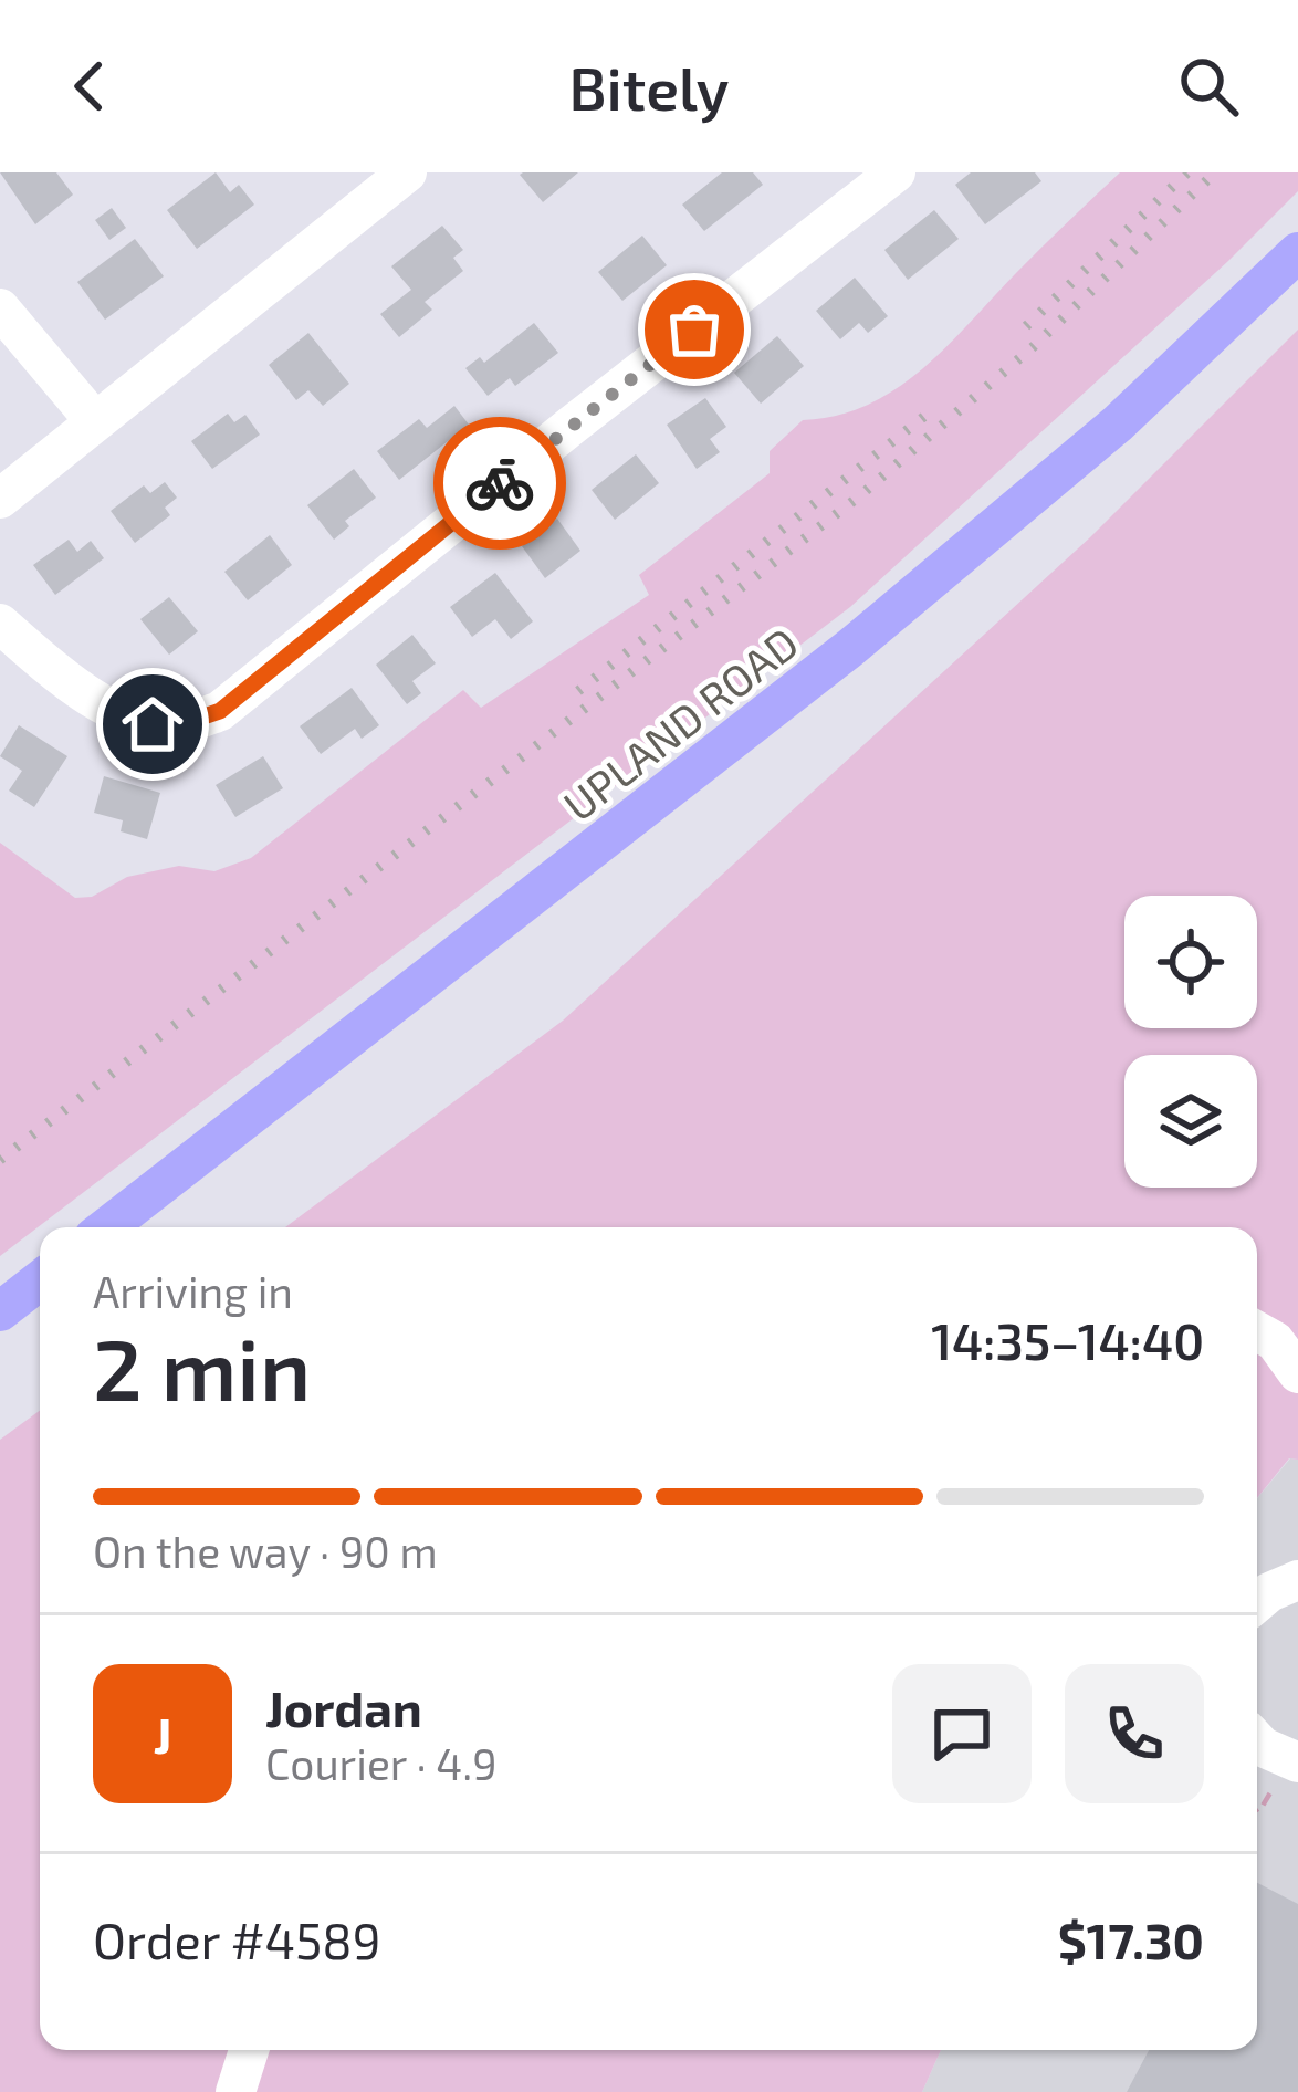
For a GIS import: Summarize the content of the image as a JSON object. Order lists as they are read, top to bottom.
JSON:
{
  "streets": {
    "main road": ["UPLAND ROAD"]
  },
  "page": {
    "header": "Bitely",
    "heading": ["2 min", "Arriving in", "14:35–14:40"],
    "panel": [
      "Jordan",
      "Courier · 4.9",
      "Order #4589",
      "$17.30"
    ],
    "bar": "On the way · 90 m",
    "round": "J"
  }
}
